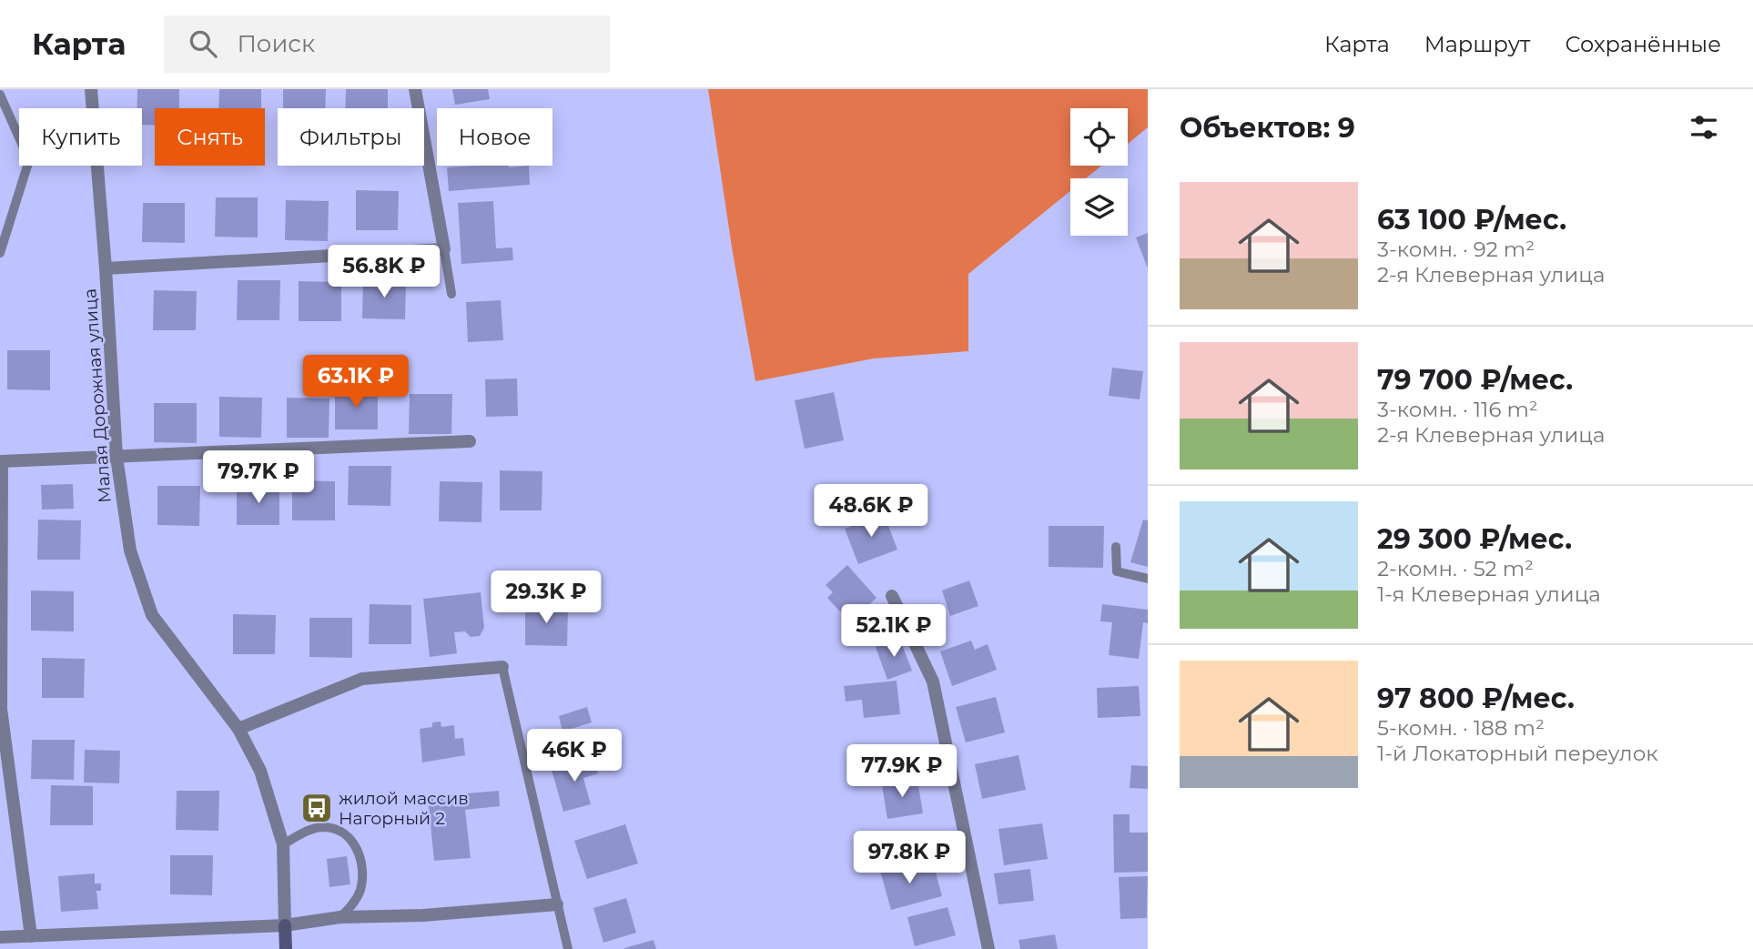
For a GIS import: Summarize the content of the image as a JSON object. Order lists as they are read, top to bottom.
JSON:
{
  "streets": {
    "street": ["Малая Дорожная улица"]
  },
  "places": {
    "bus stop": ["жилой массив Нагорный 2"]
  },
  "page": {
    "header": "Карта",
    "search": "Поиск",
    "nav": ["Карта", "Маршрут", "Сохранённые"],
    "heading": "Объектов: 9",
    "chip": [
      "Купить",
      "Снять",
      "Фильтры",
      "Новое"
    ],
    "list": [
      {
        "name": "63 100 ₽/мес.",
        "note": "3-комн. · 92 m² · 2-я Клеверная улица"
      },
      {
        "name": "79 700 ₽/мес.",
        "note": "3-комн. · 116 m² · 2-я Клеверная улица"
      },
      {
        "name": "29 300 ₽/мес.",
        "note": "2-комн. · 52 m² · 1-я Клеверная улица"
      },
      {
        "name": "97 800 ₽/мес.",
        "note": "5-комн. · 188 m² · 1-й Локаторный переулок"
      }
    ],
    "price": [
      "56.8K ₽",
      "63.1K ₽",
      "79.7K ₽",
      "48.6K ₽",
      "29.3K ₽",
      "52.1K ₽",
      "46K ₽",
      "77.9K ₽",
      "97.8K ₽"
    ]
  }
}
